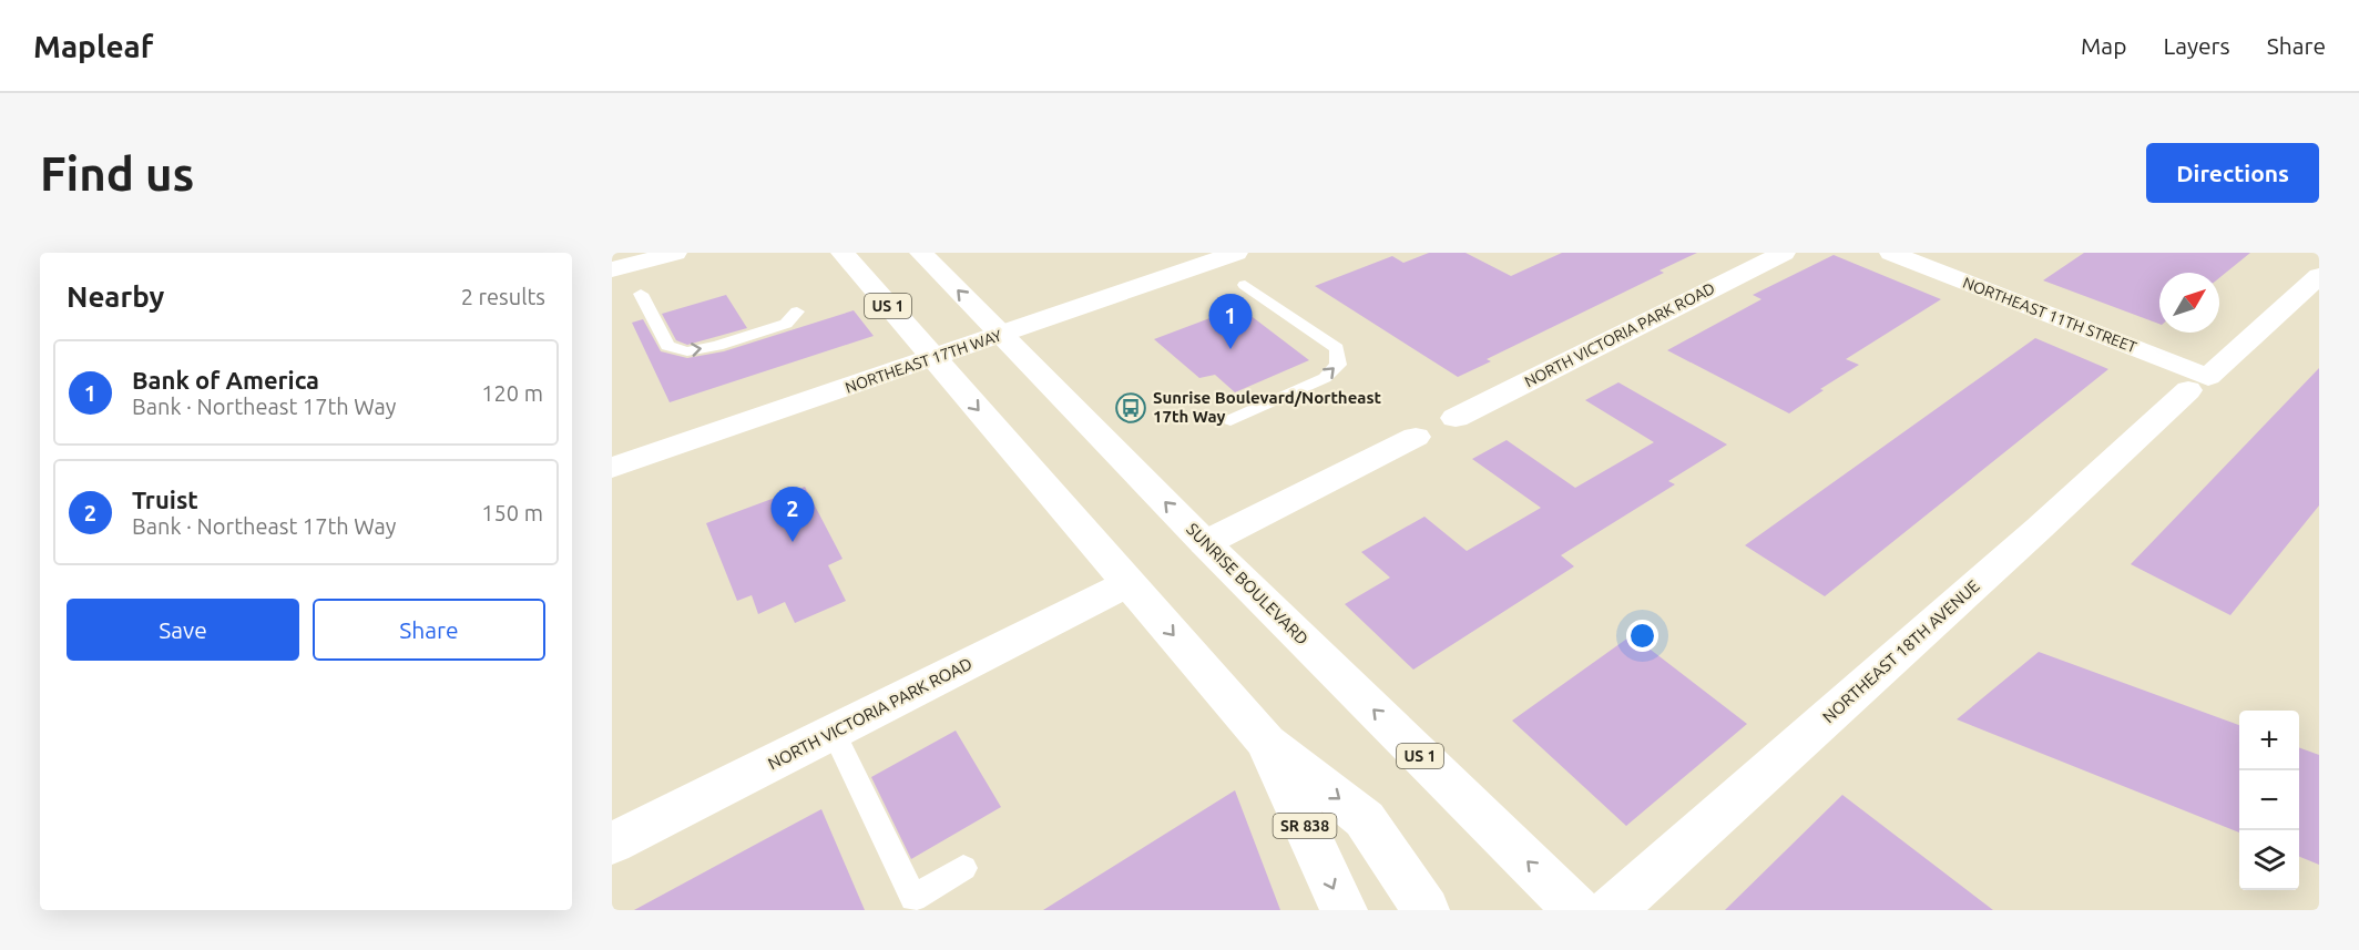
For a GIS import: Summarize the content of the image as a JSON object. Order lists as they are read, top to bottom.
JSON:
{
  "streets": {
    "street": [
      "US 1",
      "NORTHEAST 11TH STREET",
      "NORTH VICTORIA PARK ROAD",
      "NORTHEAST 17TH WAY",
      "SUNRISE BOULEVARD",
      "NORTHEAST 18TH AVENUE",
      "SR 838"
    ]
  },
  "crossings": [
    ["US 1", "NORTH VICTORIA PARK ROAD"],
    ["US 1", "NORTHEAST 17TH WAY"],
    ["US 1", "SR 838"],
    ["NORTHEAST 11TH STREET", "NORTHEAST 18TH AVENUE"],
    ["NORTHEAST 17TH WAY", "SUNRISE BOULEVARD"]
  ],
  "places": {
    "bus stop": ["Sunrise Boulevard/Northeast 17th Way"]
  },
  "north": "top right",
  "page": {
    "header": "Mapleaf",
    "nav": ["Map", "Layers", "Share"],
    "buttons": [
      "Directions",
      ["Save", "Share"]
    ],
    "title": "Find us",
    "heading": ["Nearby", "2 results"],
    "pins": ["1", "2"],
    "list": [
      {
        "mark": "1",
        "name": "Bank of America",
        "note": "Bank · Northeast 17th Way",
        "value": "120 m"
      },
      {
        "mark": "2",
        "name": "Truist",
        "note": "Bank · Northeast 17th Way",
        "value": "150 m"
      }
    ],
    "map_buttons": ["+", "−"]
  }
}
